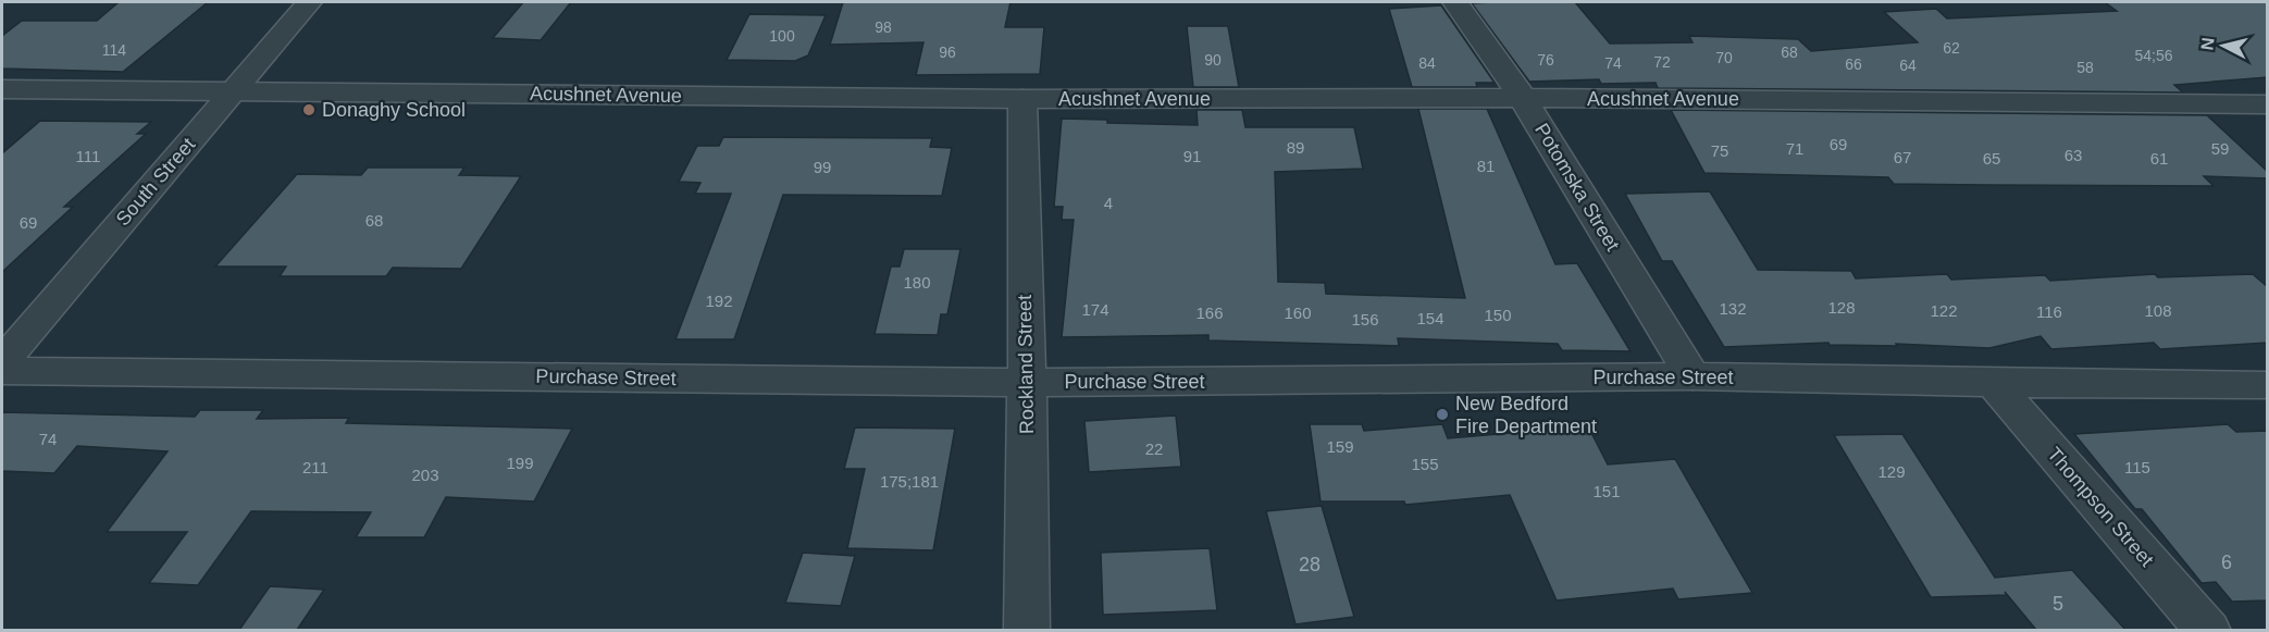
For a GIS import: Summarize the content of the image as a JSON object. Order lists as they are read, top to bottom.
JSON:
{
  "streets": {
    "street": [
      "Acushnet Avenue",
      "South Street",
      "Potomska Street",
      "Rockland Street",
      "Purchase Street",
      "Thompson Street"
    ]
  },
  "crossings": [
    ["Acushnet Avenue", "South Street"],
    ["Acushnet Avenue", "Potomska Street"],
    ["Acushnet Avenue", "Rockland Street"],
    ["Potomska Street", "Purchase Street"],
    ["Rockland Street", "Purchase Street"],
    ["Purchase Street", "Thompson Street"]
  ],
  "places": ["Donaghy School", "New Bedford Fire Department"],
  "house_numbers": [
    "98",
    "100",
    "62",
    "114",
    "96",
    "68",
    "54;56",
    "70",
    "90",
    "76",
    "72",
    "84",
    "74",
    "66",
    "64",
    "58",
    "69",
    "89",
    "71",
    "59",
    "75",
    "63",
    "111",
    "91",
    "67",
    "65",
    "61",
    "81",
    "99",
    "4",
    "68",
    "69",
    "180",
    "192",
    "128",
    "132",
    "174",
    "122",
    "108",
    "116",
    "166",
    "160",
    "150",
    "154",
    "156",
    "74",
    "159",
    "22",
    "199",
    "155",
    "211",
    "115",
    "129",
    "203",
    "175;181",
    "151",
    "6",
    "28",
    "5"
  ],
  "north": "left"
}
